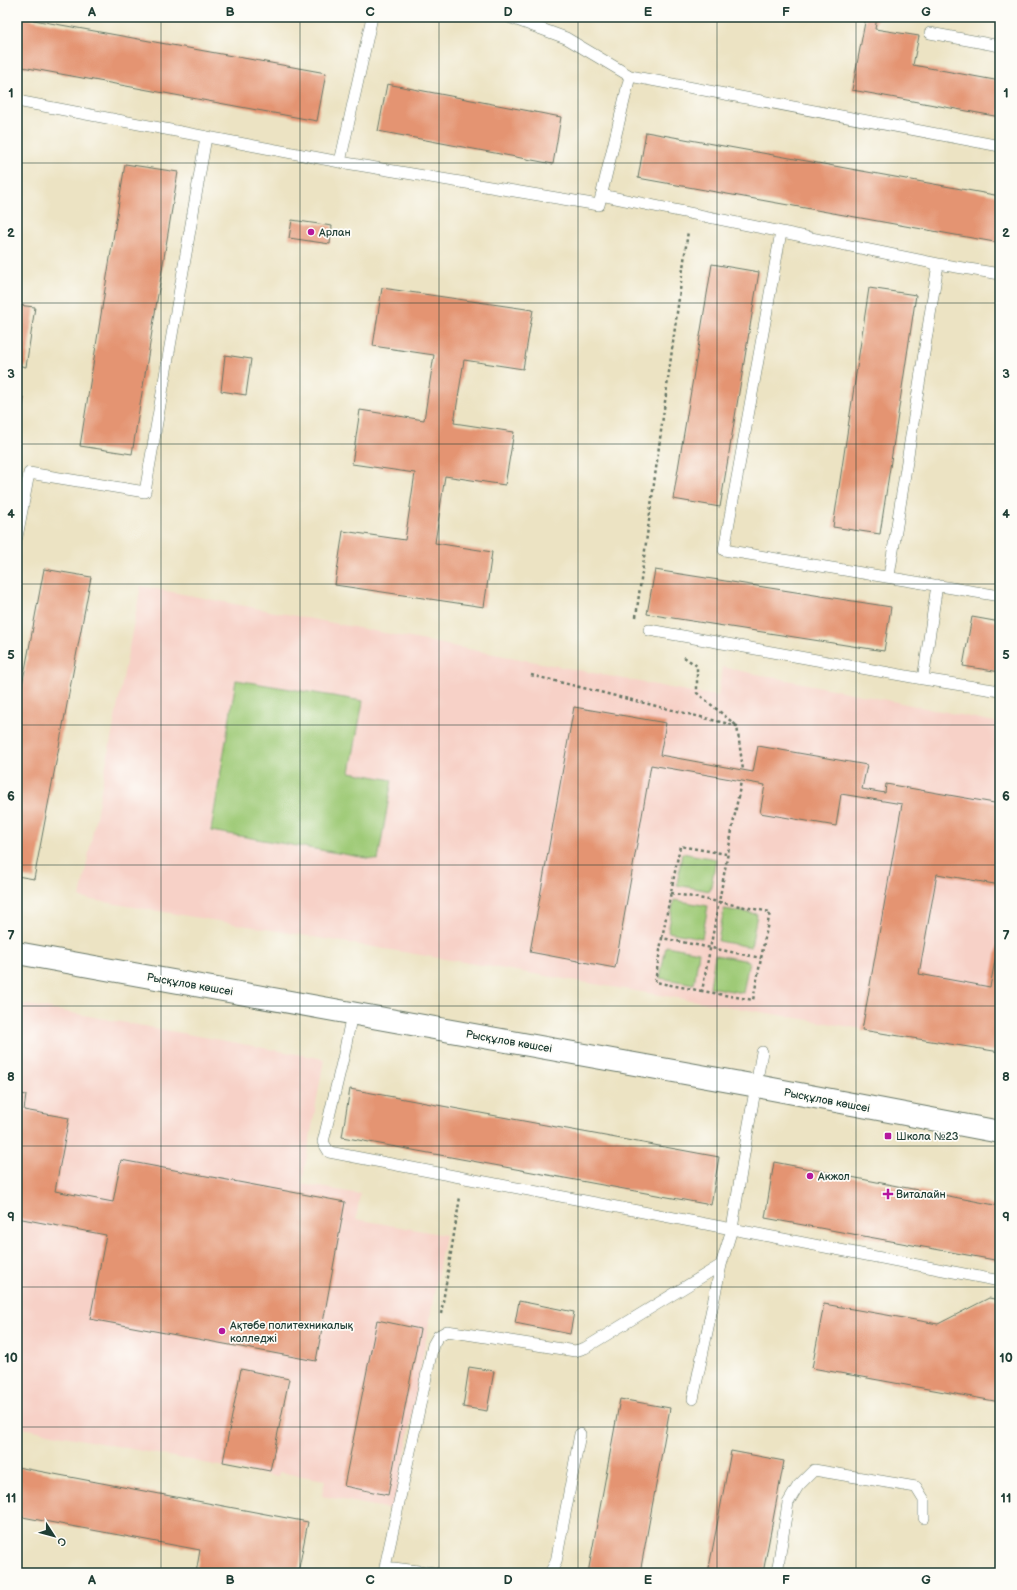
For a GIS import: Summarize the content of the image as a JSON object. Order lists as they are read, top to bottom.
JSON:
{
  "streets": {
    "street": ["Рысқұлов көшсеі"]
  },
  "places": {
    "other": ["Арлан", "Акжол", "Ақтөбе политехникалық колледжі"],
    "transit": ["Школа №23"],
    "health": ["Виталайн"]
  },
  "north": "bottom right",
  "grid": {
    "columns": [
      "A",
      "B",
      "C",
      "D",
      "E",
      "F",
      "G"
    ],
    "rows": [
      "1",
      "2",
      "3",
      "4",
      "5",
      "6",
      "7",
      "8",
      "9",
      "10",
      "11"
    ]
  }
}
